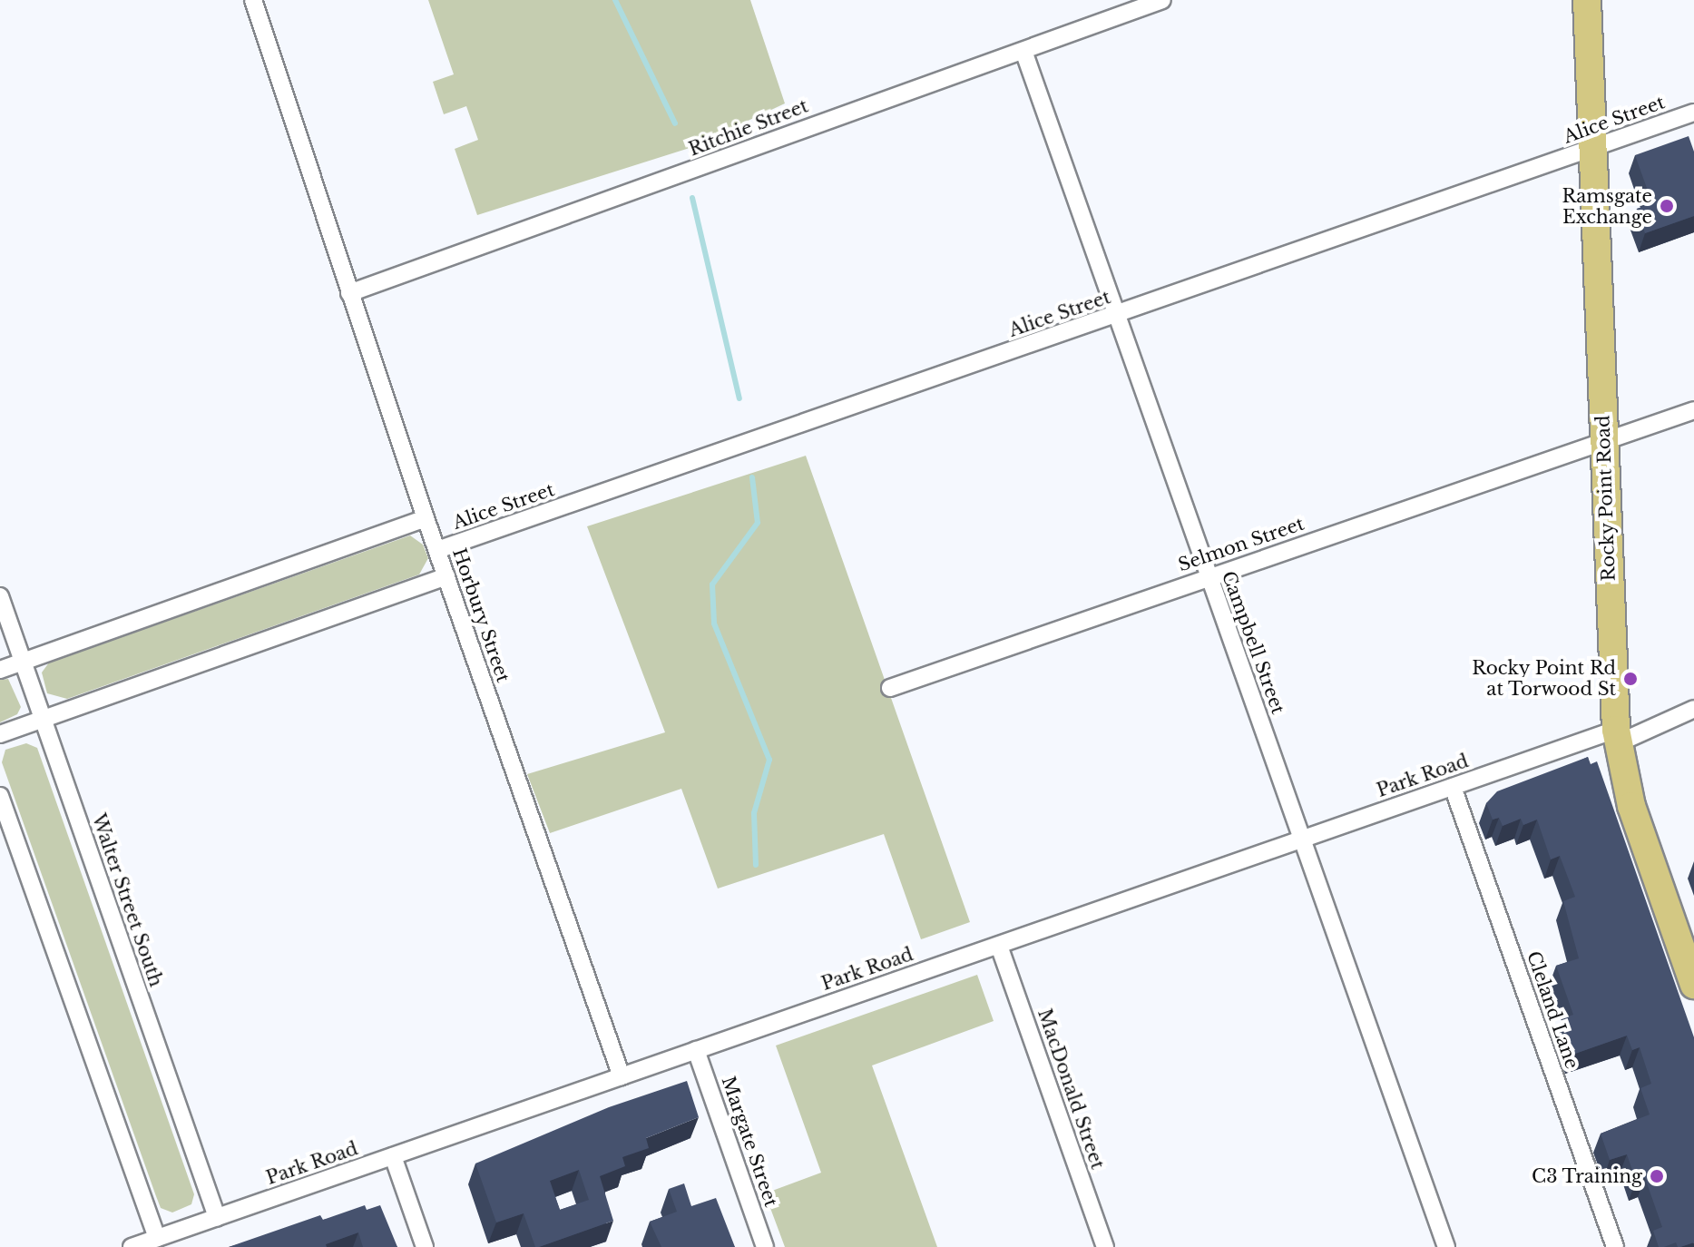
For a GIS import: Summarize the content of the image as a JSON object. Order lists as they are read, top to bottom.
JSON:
{
  "streets": {
    "main road": ["Rocky Point Road"],
    "street": [
      "Alice Street",
      "Ritchie Street",
      "Selmon Street",
      "Horbury Street",
      "Campbell Street",
      "Park Road",
      "Walter Street South",
      "Cleland Lane",
      "MacDonald Street",
      "Margate Street"
    ]
  },
  "crossings": [
    ["Alice Street", "Rocky Point Road"],
    ["Alice Street", "Horbury Street"],
    ["Alice Street", "Campbell Street"],
    ["Alice Street", "Walter Street South"],
    ["Ritchie Street", "Horbury Street"],
    ["Ritchie Street", "Campbell Street"],
    ["Rocky Point Road", "Selmon Street"],
    ["Rocky Point Road", "Park Road"],
    ["Selmon Street", "Campbell Street"],
    ["Horbury Street", "Park Road"],
    ["Campbell Street", "Park Road"],
    ["Park Road", "Walter Street South"],
    ["Park Road", "Cleland Lane"],
    ["Park Road", "MacDonald Street"],
    ["Park Road", "Margate Street"]
  ],
  "places": ["Ramsgate Exchange", "Rocky Point Rd at Torwood St", "C3 Training"]
}
